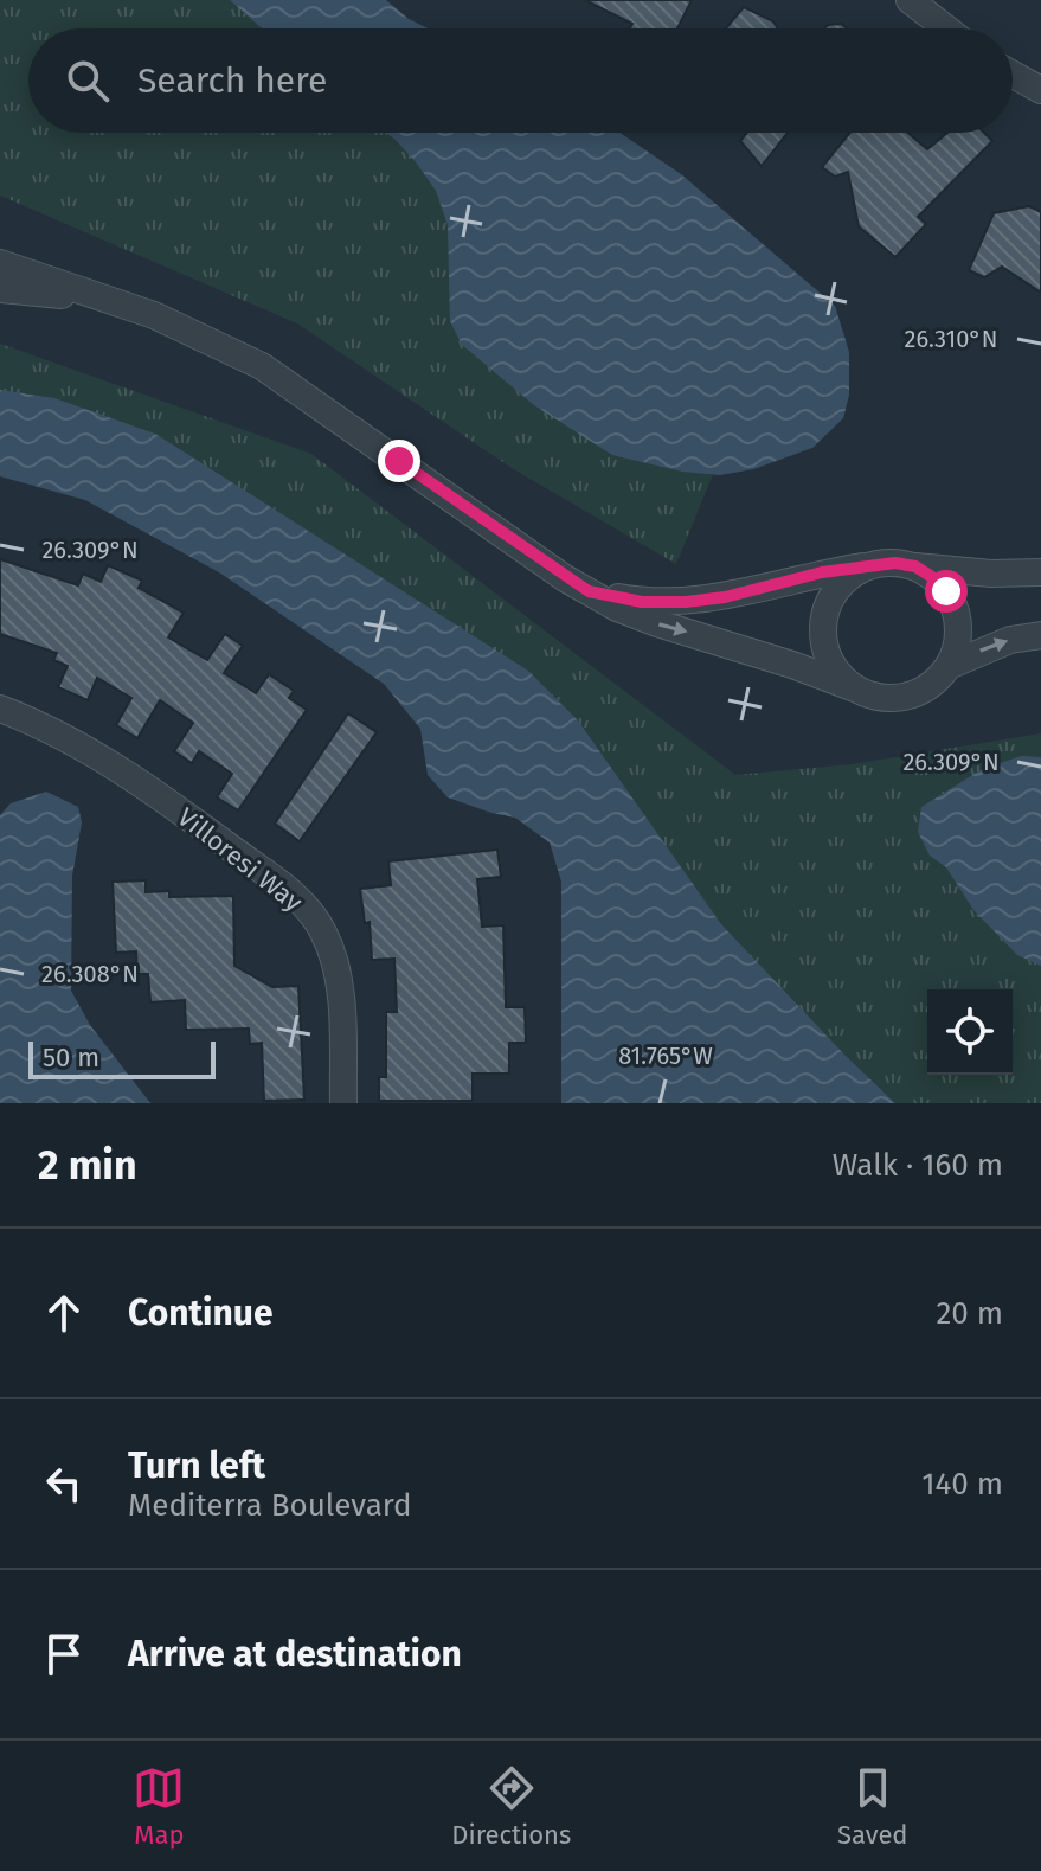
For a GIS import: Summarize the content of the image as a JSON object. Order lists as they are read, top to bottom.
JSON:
{
  "streets": {
    "street": ["Villoresi Way"]
  },
  "scale_bar": "50 m",
  "page": {
    "search": "Search here",
    "scale": "50 m",
    "heading": ["2 min", "Walk · 160 m"],
    "list": [
      ["Continue", "20 m"],
      ["Turn left", "Mediterra Boulevard", "140 m"],
      "Arrive at destination"
    ],
    "nav": ["Map", "Directions", "Saved"]
  },
  "coordinates": [
    "26.310°N",
    "26.309°N",
    "26.308°N",
    "81.765°W"
  ]
}
